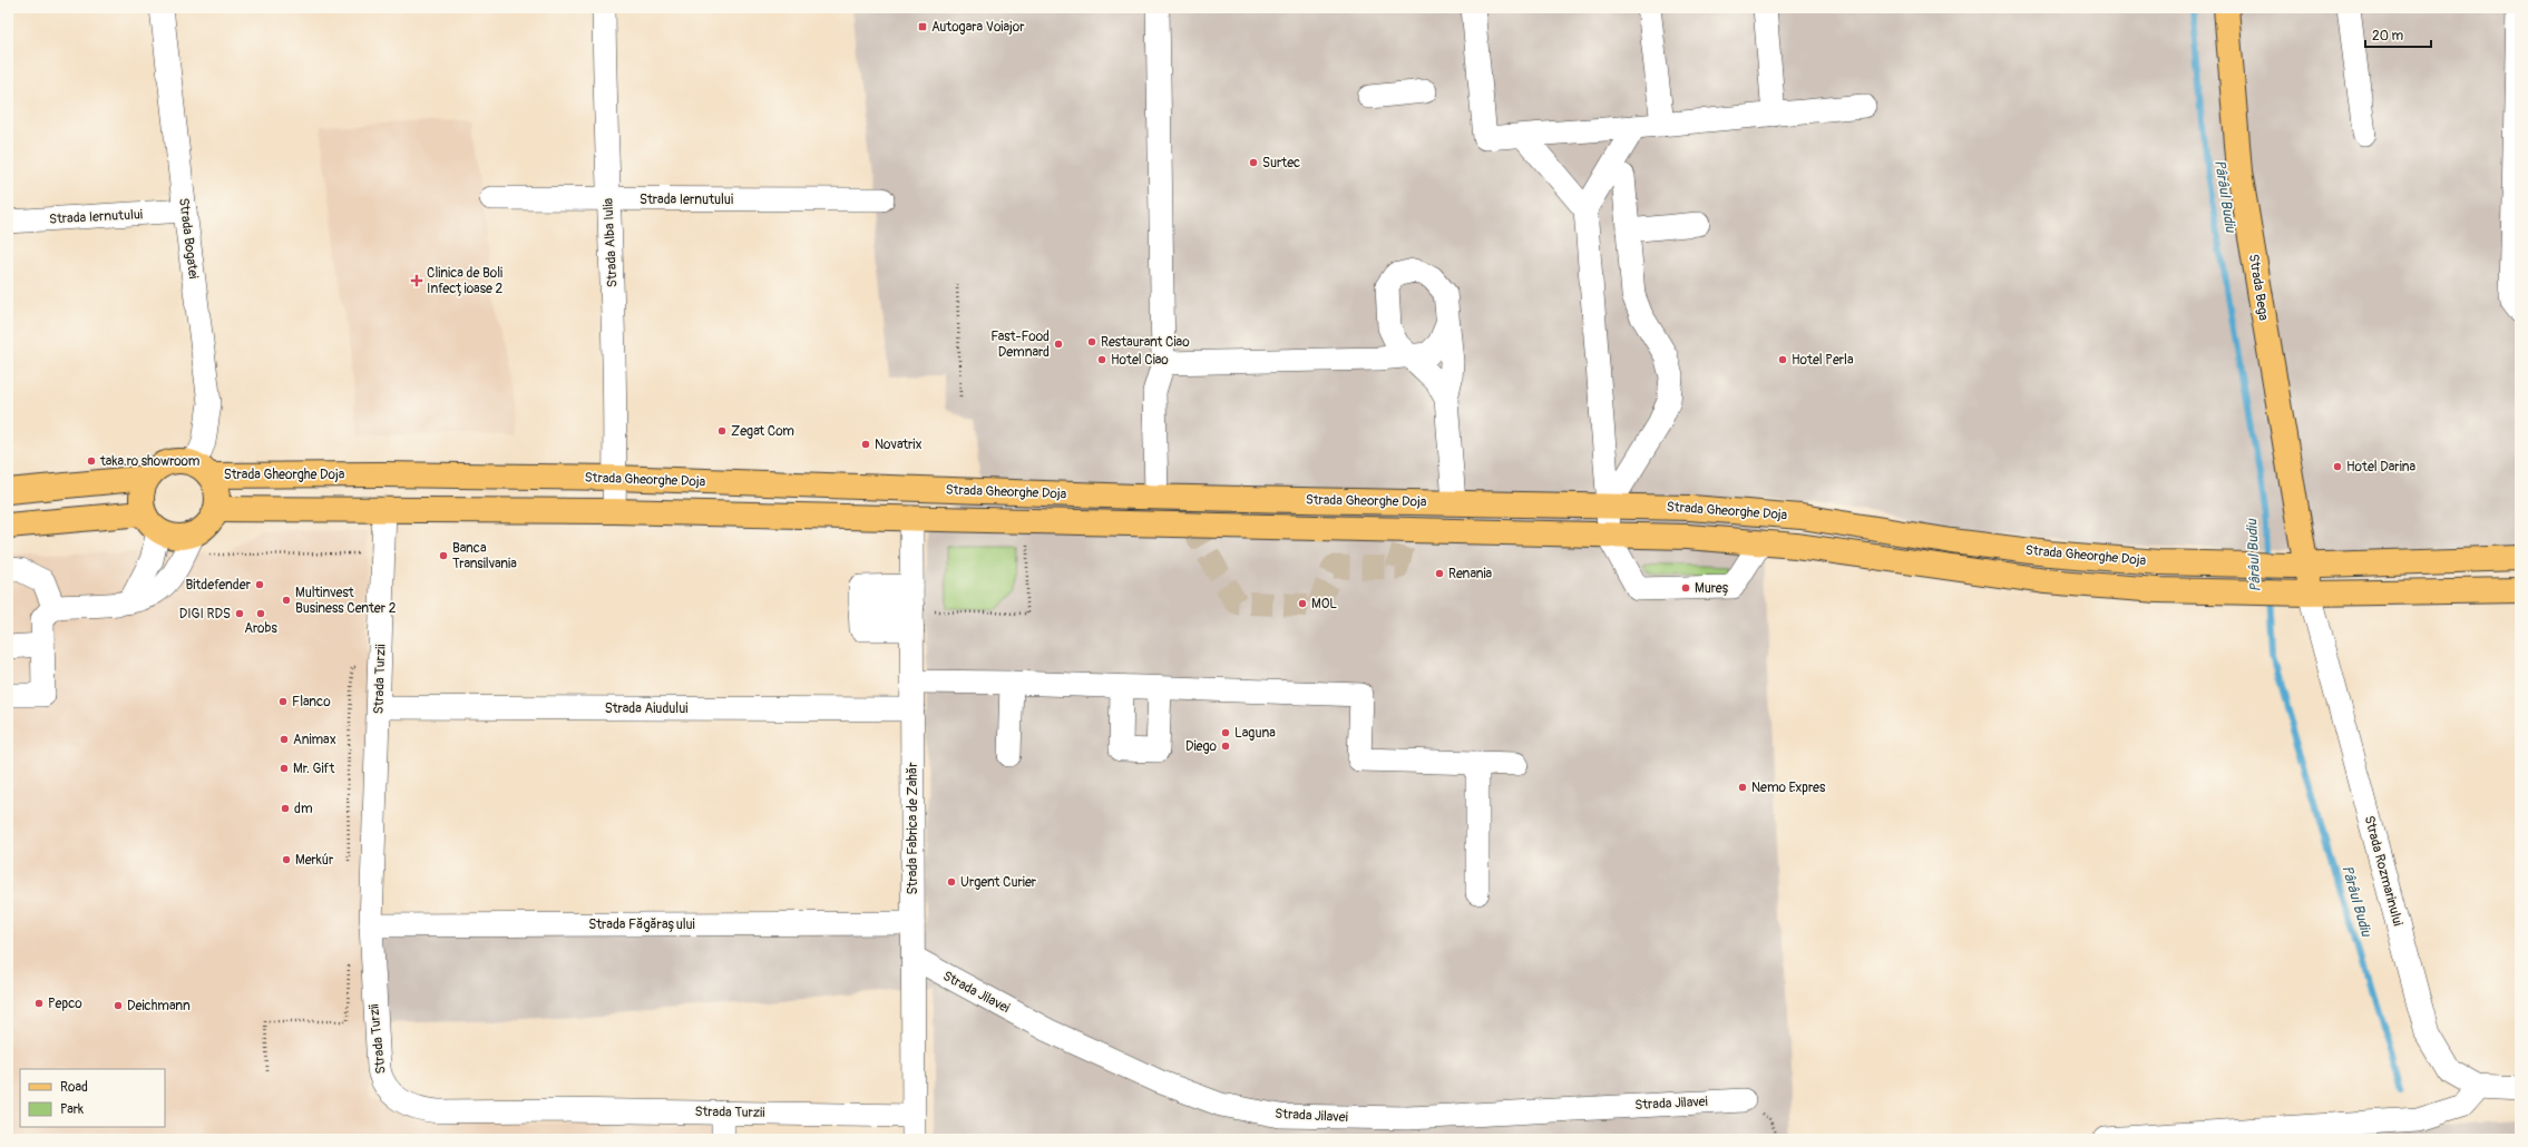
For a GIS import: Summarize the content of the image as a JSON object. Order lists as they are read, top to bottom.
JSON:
{
  "streets": {
    "main road": ["Strada Bega", "Strada Gheorghe Doja"],
    "street": [
      "Strada Iernutului",
      "Strada Bogatei",
      "Strada Alba Iulia",
      "Strada Turzii",
      "Strada Aiudului",
      "Strada Fabrica de Zahăr",
      "Strada Rozmarinului",
      "Strada Făgărașului",
      "Strada Jilavei"
    ]
  },
  "crossings": [
    ["Strada Iernutului", "Strada Bogatei"],
    ["Strada Iernutului", "Strada Alba Iulia"],
    ["Strada Bogatei", "Strada Gheorghe Doja"],
    ["Strada Alba Iulia", "Strada Gheorghe Doja"],
    ["Strada Bega", "Strada Gheorghe Doja"],
    ["Strada Bega", "Strada Rozmarinului"],
    ["Strada Gheorghe Doja", "Strada Turzii"],
    ["Strada Gheorghe Doja", "Strada Fabrica de Zahăr"],
    ["Strada Gheorghe Doja", "Strada Rozmarinului"],
    ["Strada Turzii", "Strada Aiudului"],
    ["Strada Turzii", "Strada Fabrica de Zahăr"],
    ["Strada Turzii", "Strada Făgărașului"],
    ["Strada Aiudului", "Strada Fabrica de Zahăr"],
    ["Strada Fabrica de Zahăr", "Strada Făgărașului"],
    ["Strada Fabrica de Zahăr", "Strada Jilavei"]
  ],
  "water": ["Pârâul Budiu"],
  "places": {
    "transit": ["Autogara Voiajor"],
    "other": [
      "Surtec",
      "Restaurant Ciao",
      "Fast-Food Demnard",
      "Hotel Ciao",
      "Hotel Perla",
      "Zegat Com",
      "Novatrix",
      "taka.ro showroom",
      "Hotel Darina",
      "Banca Transilvania",
      "Renania",
      "Bitdefender",
      "Mureș",
      "Multinvest Business Center 2",
      "MOL",
      "DIGI RDS",
      "Arobs",
      "Flanco",
      "Laguna",
      "Animax",
      "Diego",
      "Mr. Gift",
      "Nemo Expres",
      "dm",
      "Merkúr",
      "Urgent Curier",
      "Pepco",
      "Deichmann"
    ],
    "health": ["Clinica de Boli Infecțioase 2"]
  },
  "legend": ["Road", "Park"],
  "scale_bar": "20 m"
}
